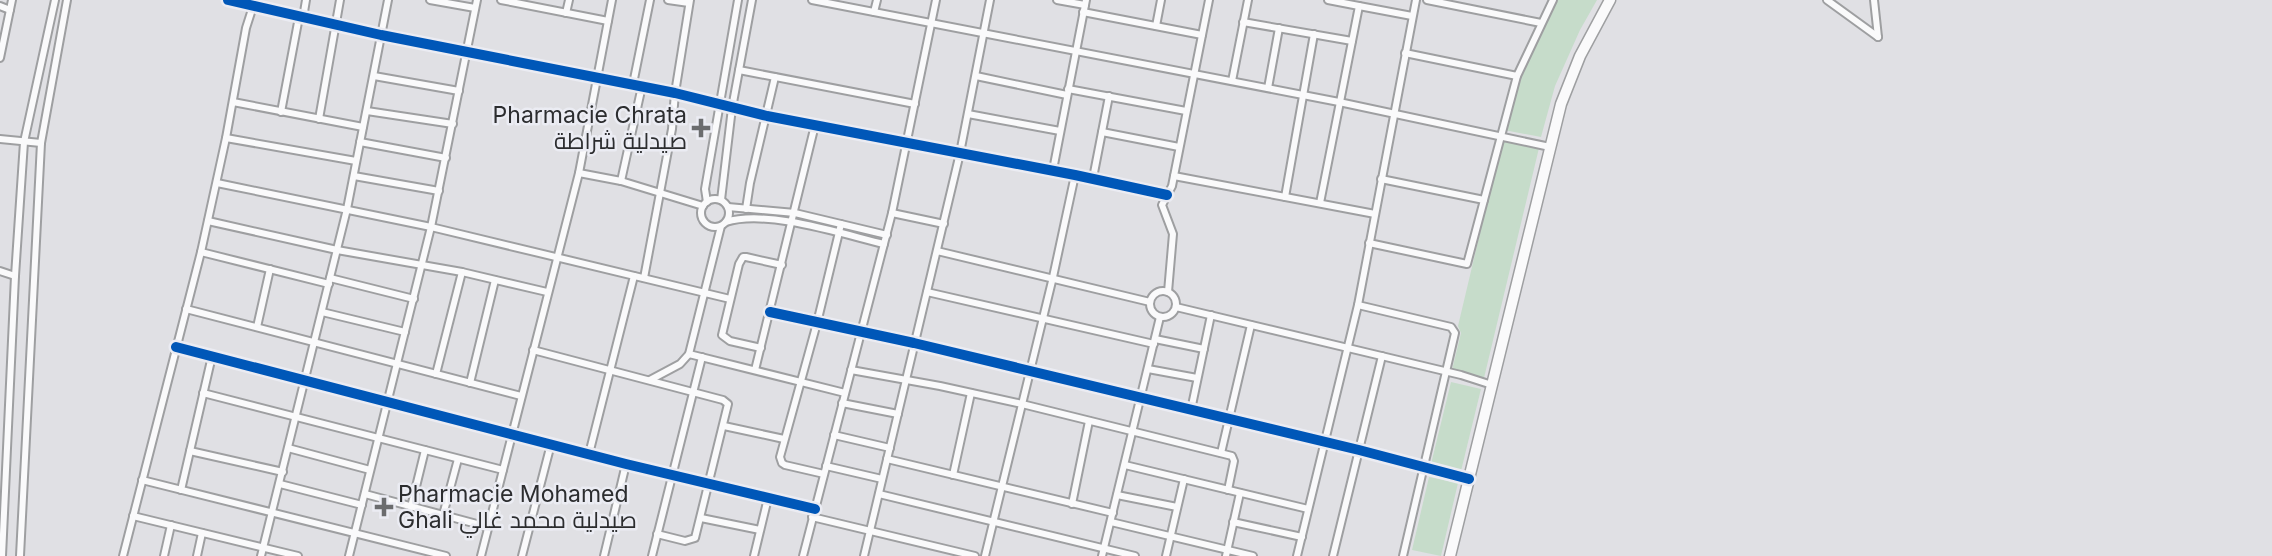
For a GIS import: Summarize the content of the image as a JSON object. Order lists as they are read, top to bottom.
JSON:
{
  "places": {
    "health": ["Pharmacie Chrata صيدلية شراطة", "Pharmacie Mohamed Ghali صيدلية محمد غالي"]
  }
}
